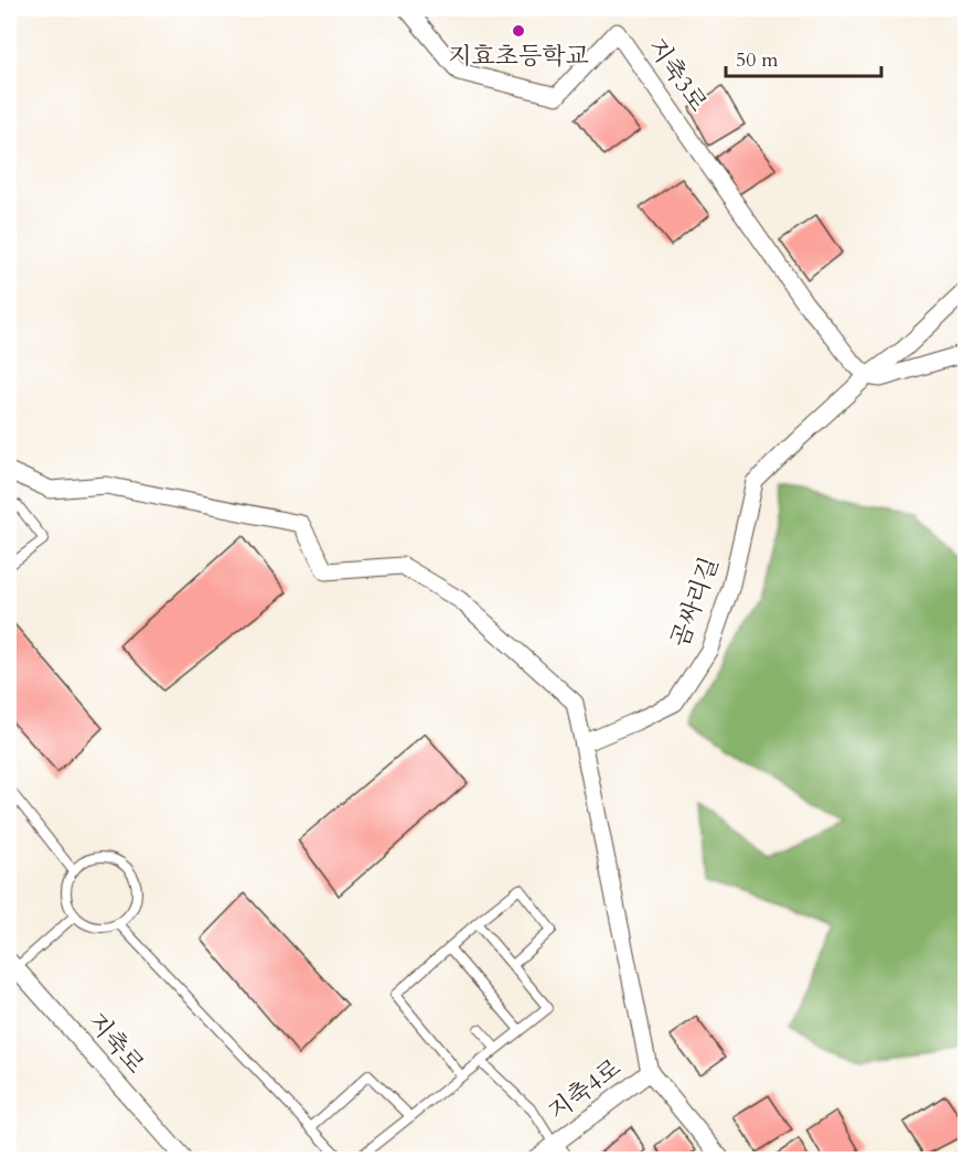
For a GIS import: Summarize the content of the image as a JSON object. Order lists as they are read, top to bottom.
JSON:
{
  "streets": {
    "street": [
      "지축3로",
      "곰싸리길",
      "지축로",
      "지축4로"
    ]
  },
  "crossings": [
    ["지축3로", "곰싸리길"]
  ],
  "places": ["지효초등학교"],
  "scale_bar": "50 m"
}
